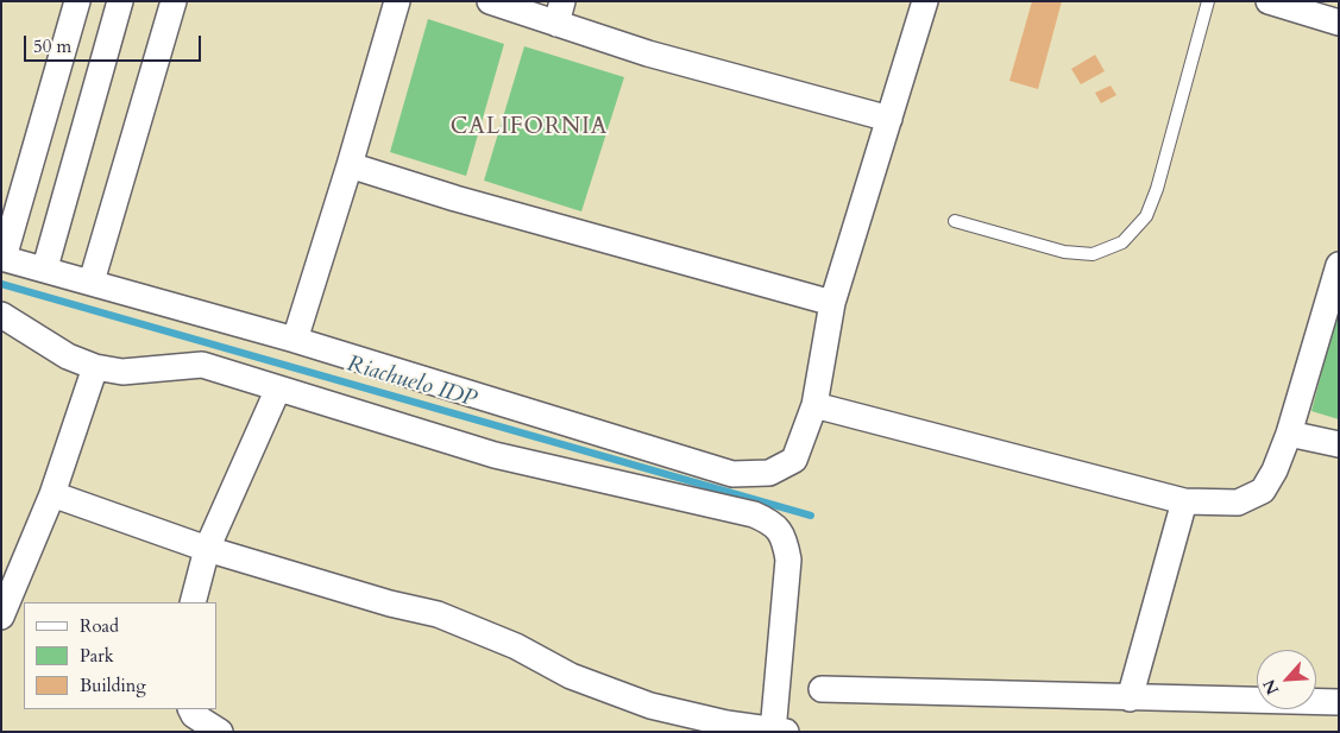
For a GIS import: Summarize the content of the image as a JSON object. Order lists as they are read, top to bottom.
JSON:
{
  "districts": ["CALIFORNIA"],
  "water": ["Riachuelo IDP"],
  "legend": ["Road", "Park", "Building"],
  "scale_bar": "50 m",
  "north": "bottom left"
}
